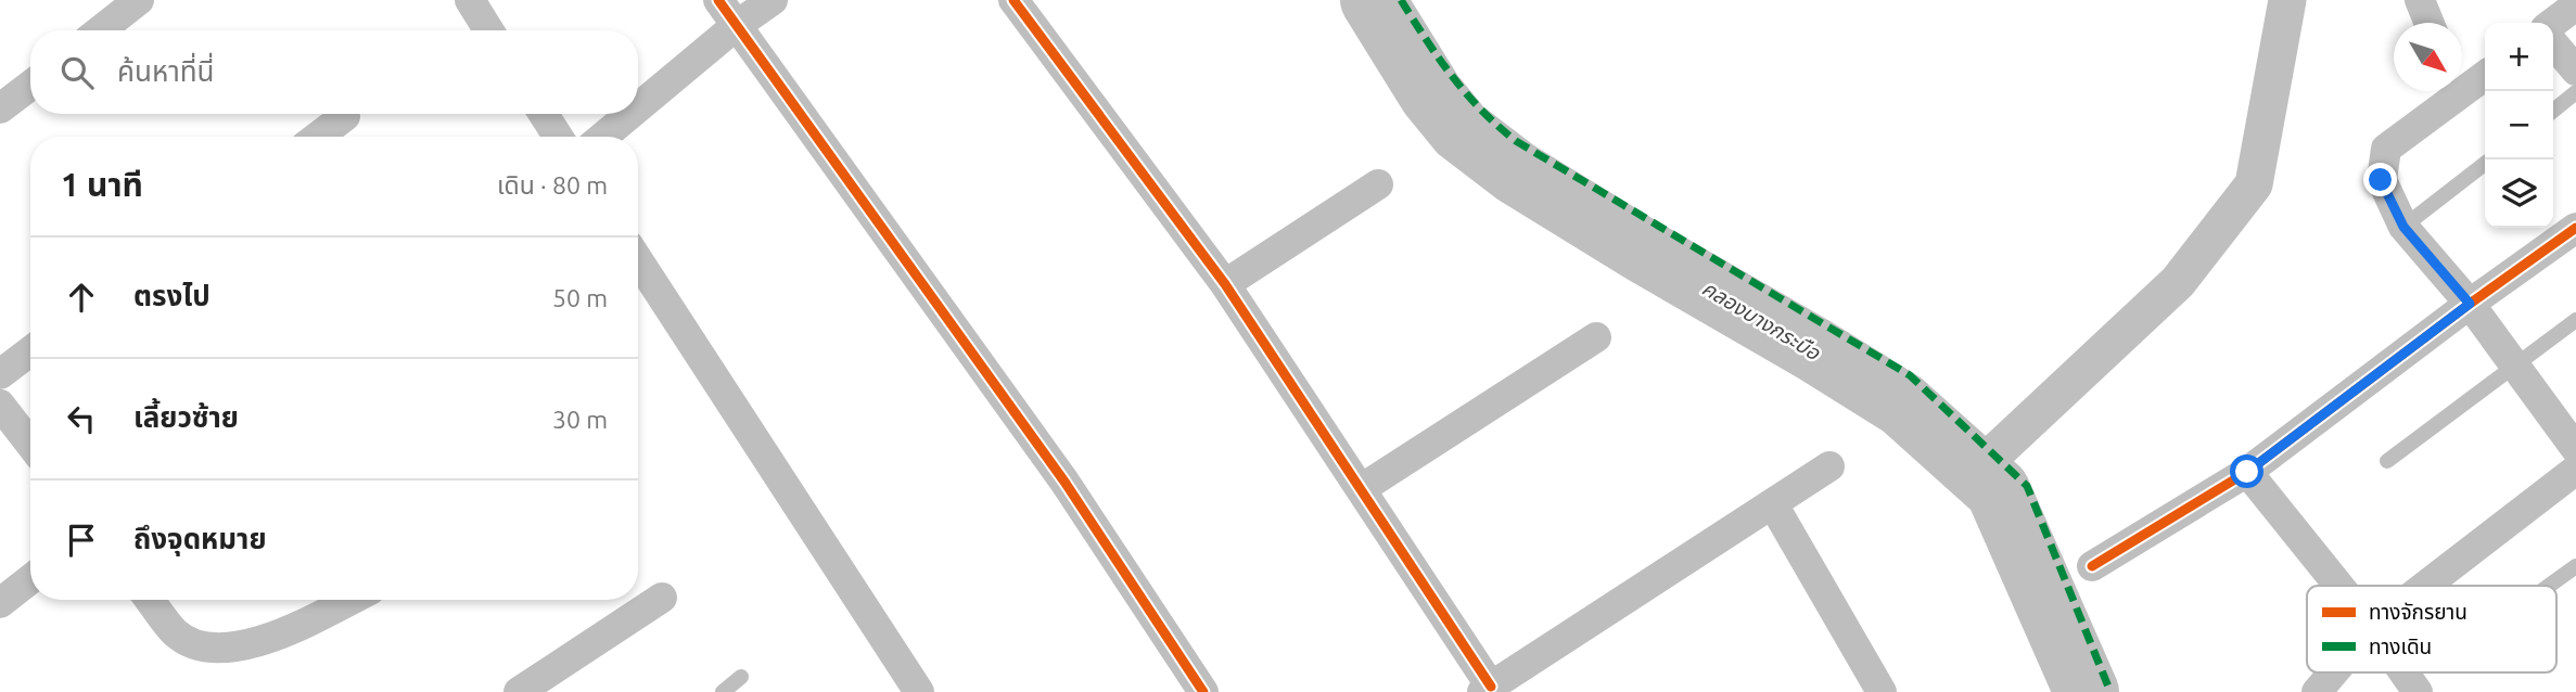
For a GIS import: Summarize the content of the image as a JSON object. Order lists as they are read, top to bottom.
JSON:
{
  "water": ["คลองบางกระบือ"],
  "legend": ["ทางจักรยาน", "ทางเดิน"],
  "north": "bottom right",
  "page": {
    "map_buttons": ["+", "−"],
    "search": "ค้นหาที่นี่",
    "heading": ["1 นาที", "เดิน · 80 m"],
    "list": [
      ["ตรงไป", "50 m"],
      ["เลี้ยวซ้าย", "30 m"],
      "ถึงจุดหมาย"
    ]
  }
}
